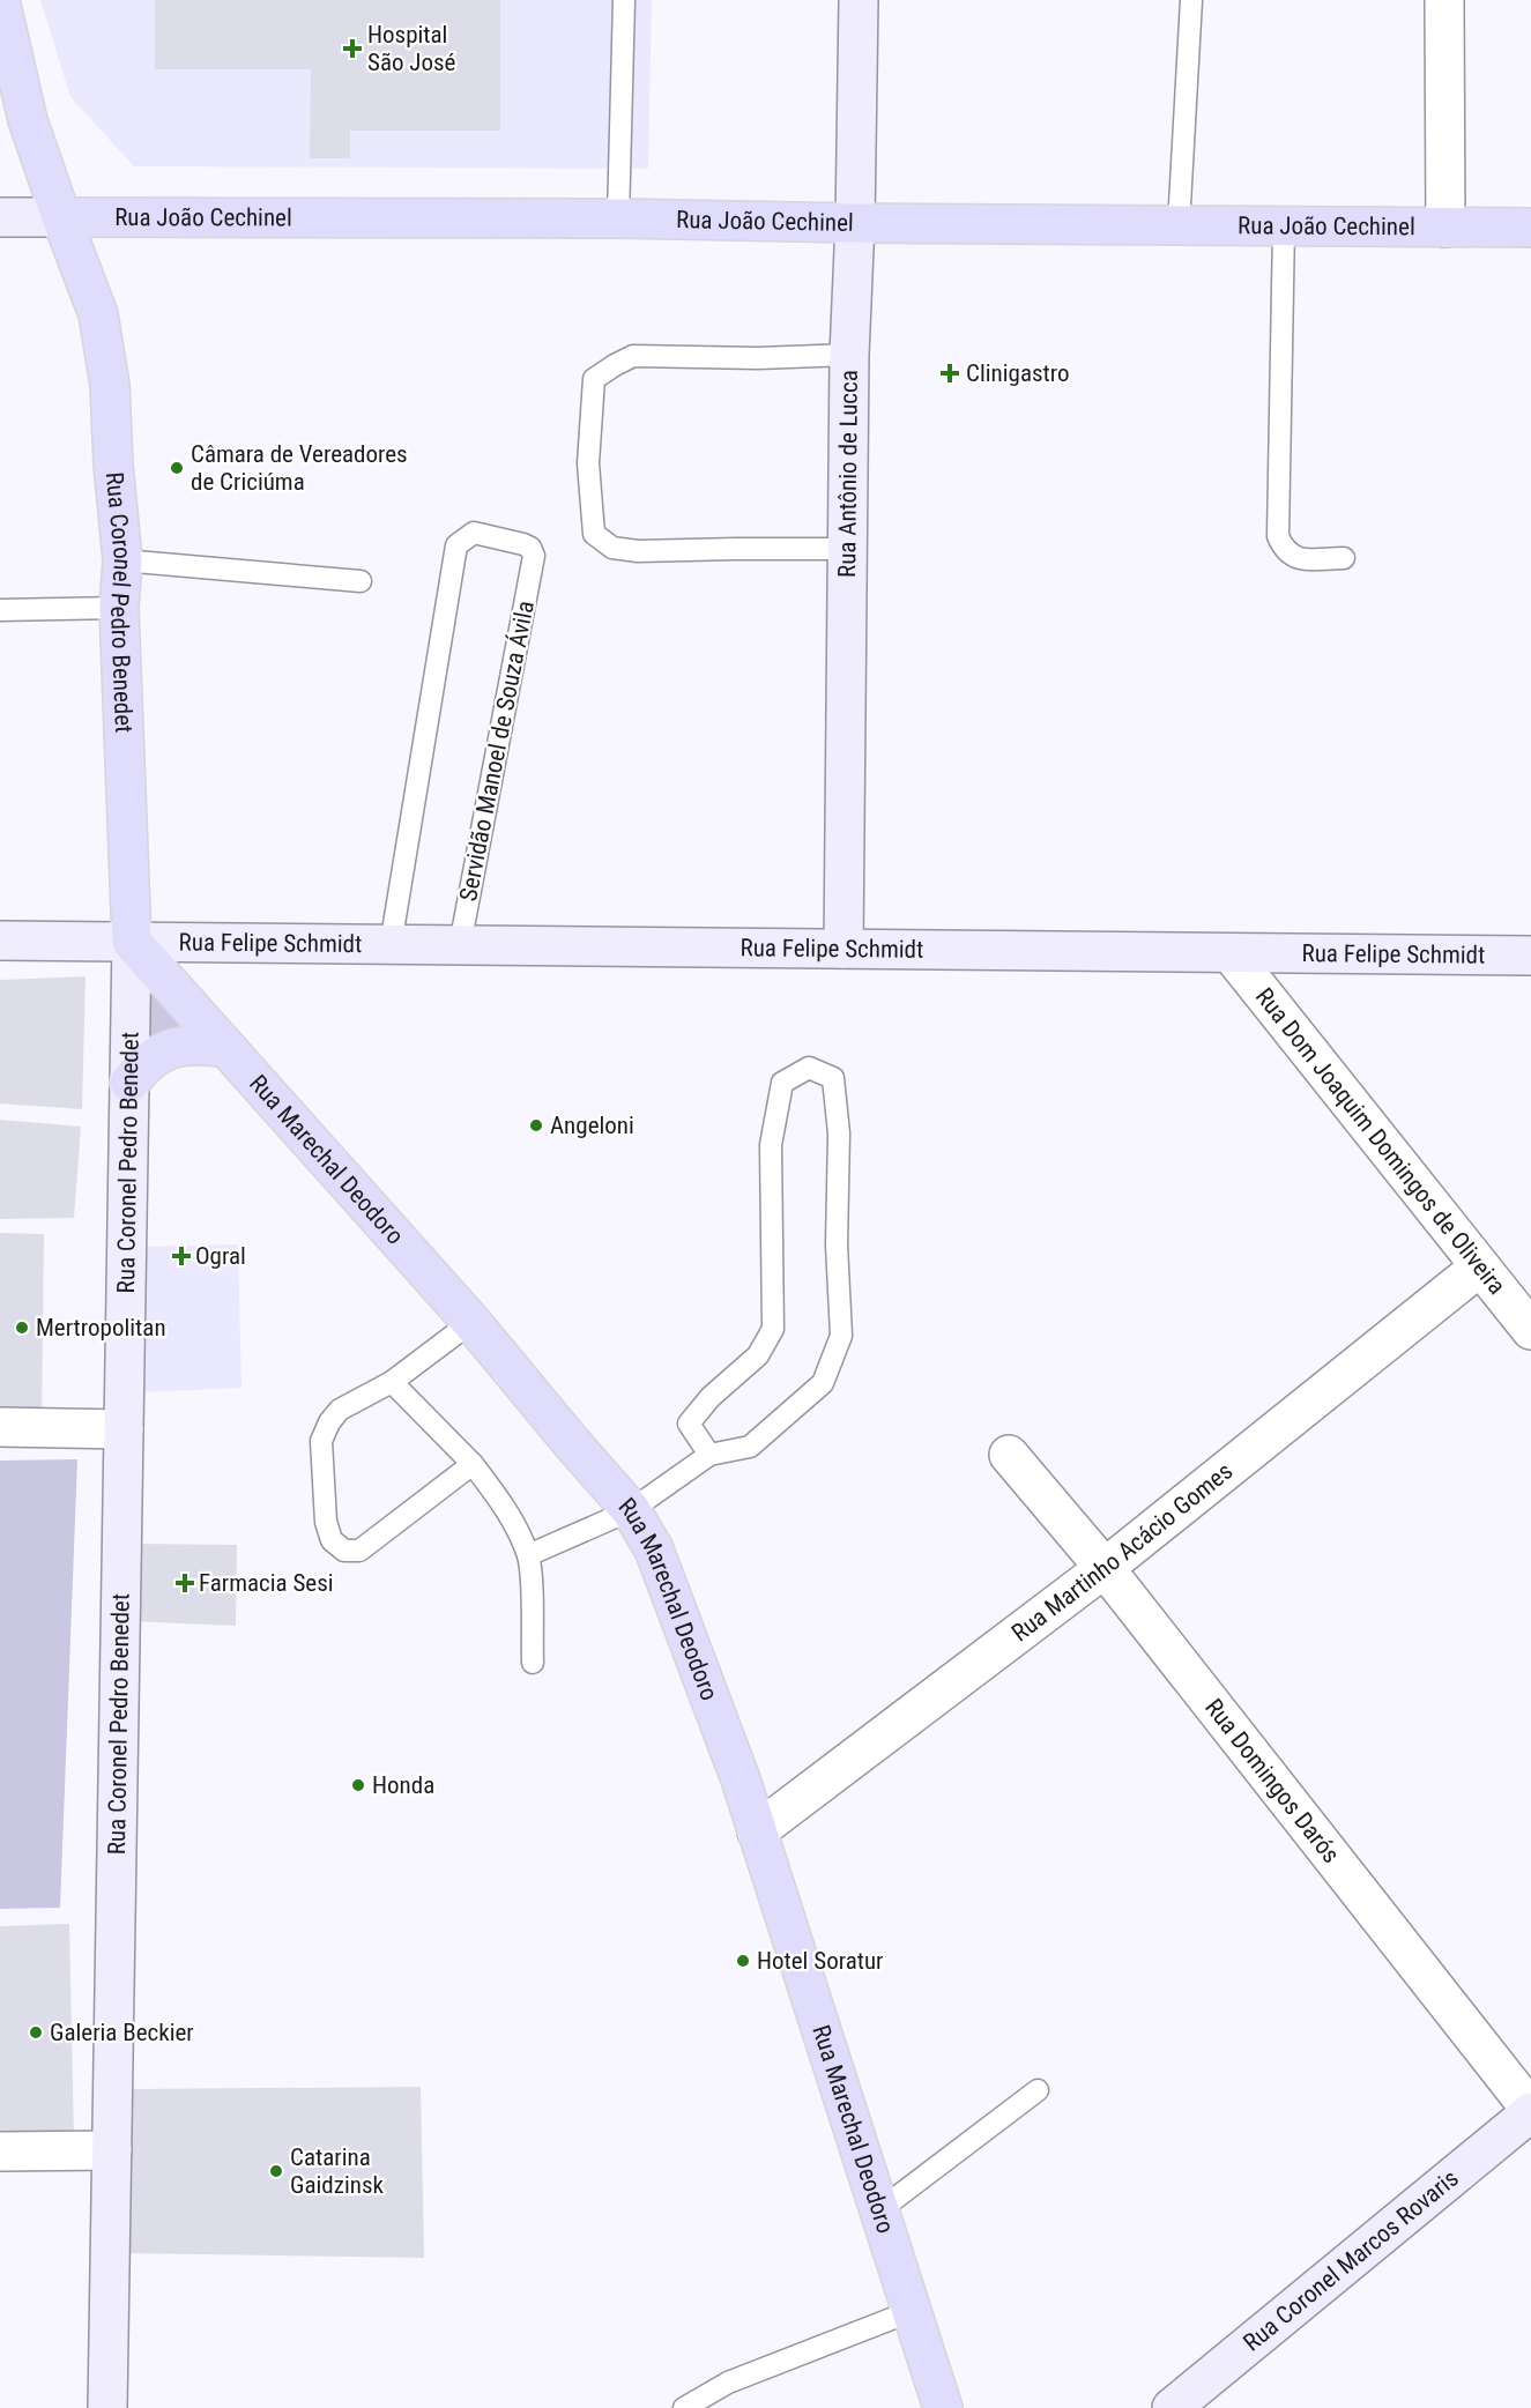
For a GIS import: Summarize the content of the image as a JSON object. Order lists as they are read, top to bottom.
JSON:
{
  "streets": {
    "main road": ["Rua João Cechinel", "Rua Coronel Pedro Benedet", "Rua Marechal Deodoro"],
    "street": [
      "Rua Antônio de Lucca",
      "Rua Felipe Schmidt",
      "Rua Dom Joaquim Domingos de Oliveira",
      "Rua Martinho Acácio Gomes",
      "Rua Domingos Darós",
      "Rua Coronel Marcos Rovaris"
    ],
    "lane": ["Servidão Manoel de Souza Ávila"]
  },
  "crossings": [
    ["Rua João Cechinel", "Rua Antônio de Lucca"],
    ["Rua João Cechinel", "Rua Coronel Pedro Benedet"],
    ["Rua Antônio de Lucca", "Rua Felipe Schmidt"],
    ["Rua Coronel Pedro Benedet", "Rua Felipe Schmidt"],
    ["Rua Coronel Pedro Benedet", "Rua Marechal Deodoro"],
    ["Servidão Manoel de Souza Ávila", "Rua Felipe Schmidt"],
    ["Rua Felipe Schmidt", "Rua Dom Joaquim Domingos de Oliveira"],
    ["Rua Felipe Schmidt", "Rua Marechal Deodoro"],
    ["Rua Dom Joaquim Domingos de Oliveira", "Rua Martinho Acácio Gomes"],
    ["Rua Marechal Deodoro", "Rua Martinho Acácio Gomes"],
    ["Rua Martinho Acácio Gomes", "Rua Domingos Darós"],
    ["Rua Domingos Darós", "Rua Coronel Marcos Rovaris"]
  ],
  "places": {
    "health": [
      "Hospital São José",
      "Clinigastro",
      "Ogral",
      "Farmacia Sesi"
    ],
    "other": [
      "Câmara de Vereadores de Criciúma",
      "Angeloni",
      "Mertropolitan",
      "Honda",
      "Hotel Soratur",
      "Galeria Beckier",
      "Catarina Gaidzinsk"
    ]
  }
}
